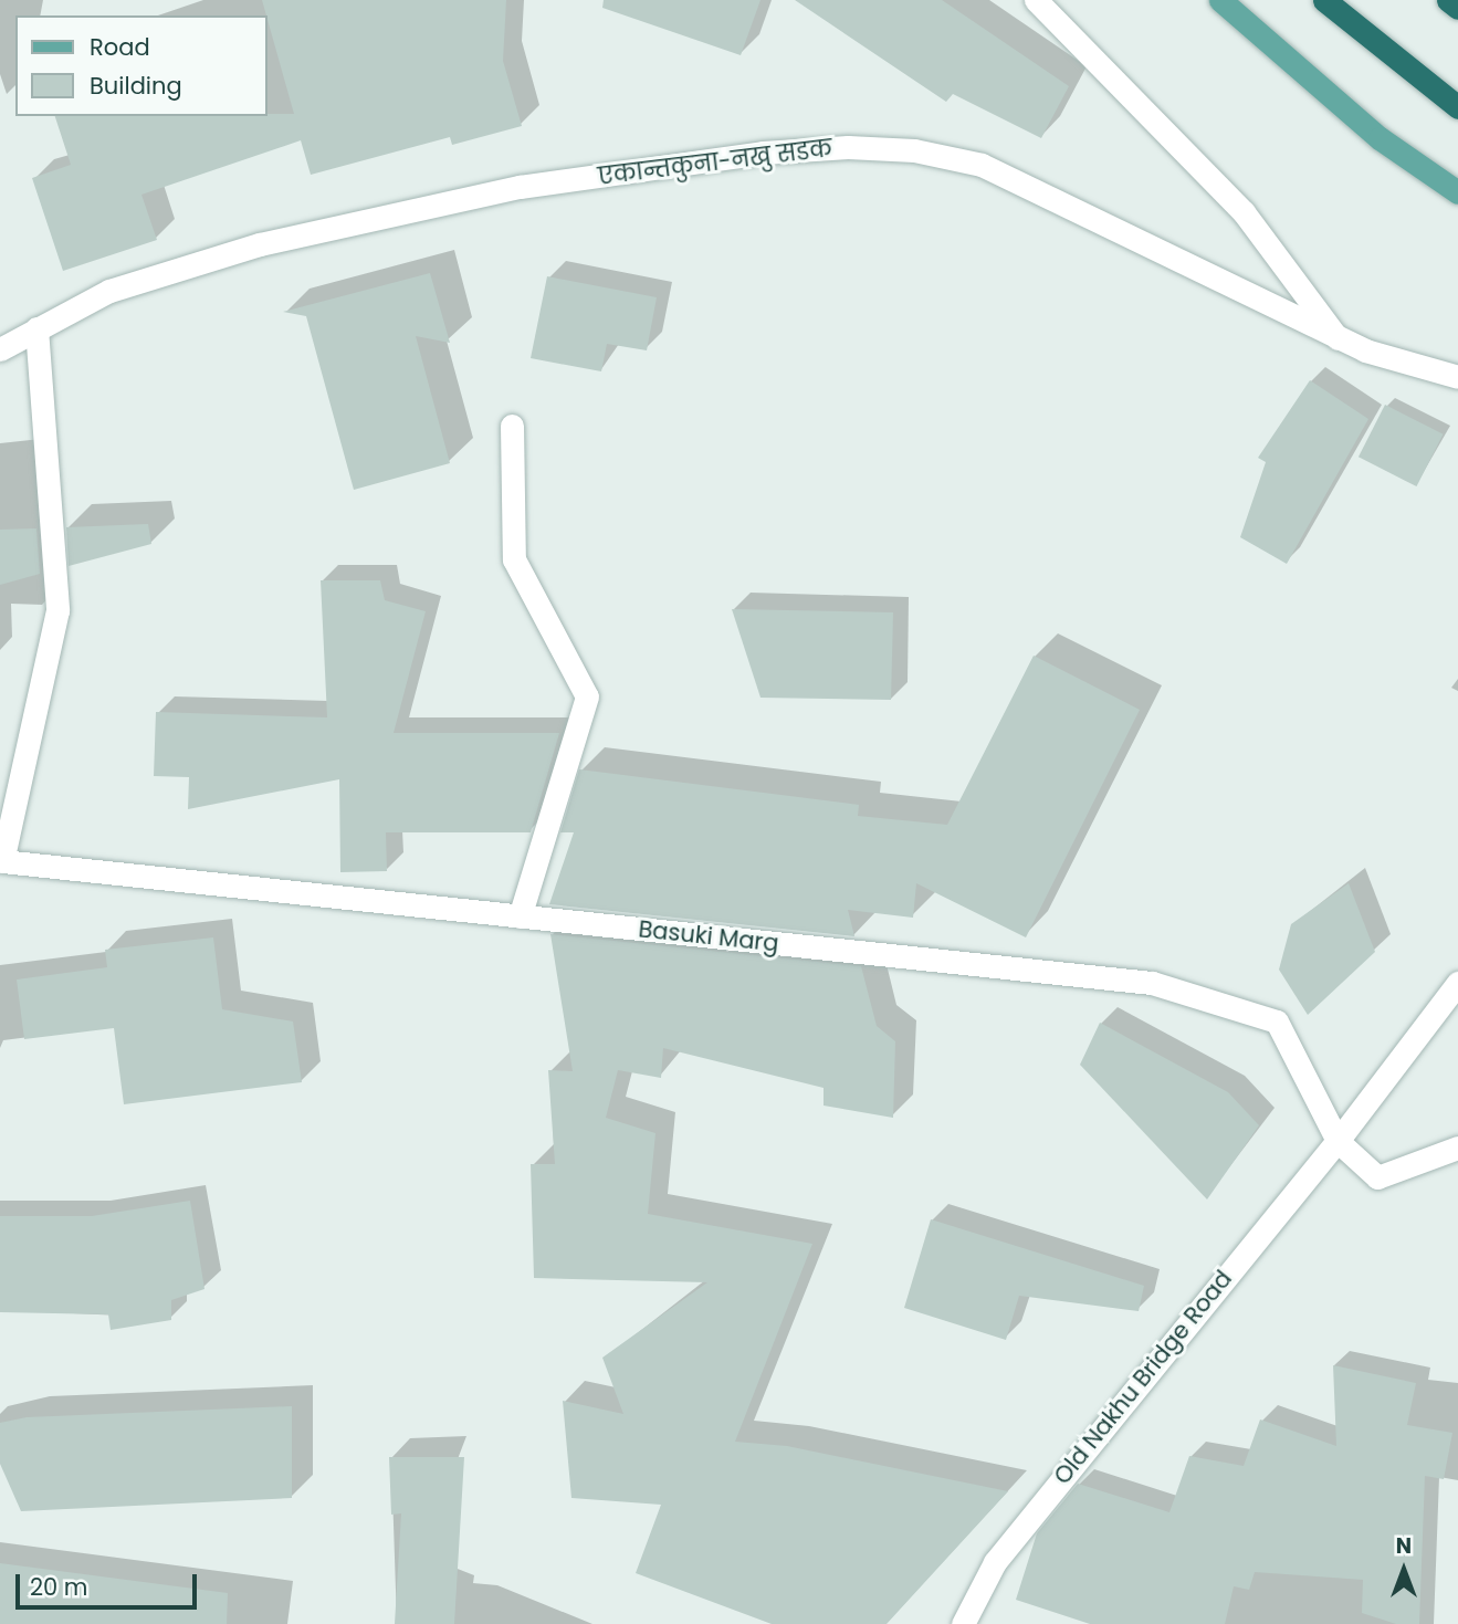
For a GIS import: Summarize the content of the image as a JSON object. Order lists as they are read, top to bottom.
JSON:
{
  "streets": {
    "street": ["एकान्तकुना-नखु सडक", "Basuki Marg", "Old Nakhu Bridge Road"]
  },
  "crossings": [
    ["Basuki Marg", "Old Nakhu Bridge Road"]
  ],
  "legend": ["Road", "Building"],
  "scale_bar": "20 m",
  "north": "top"
}
